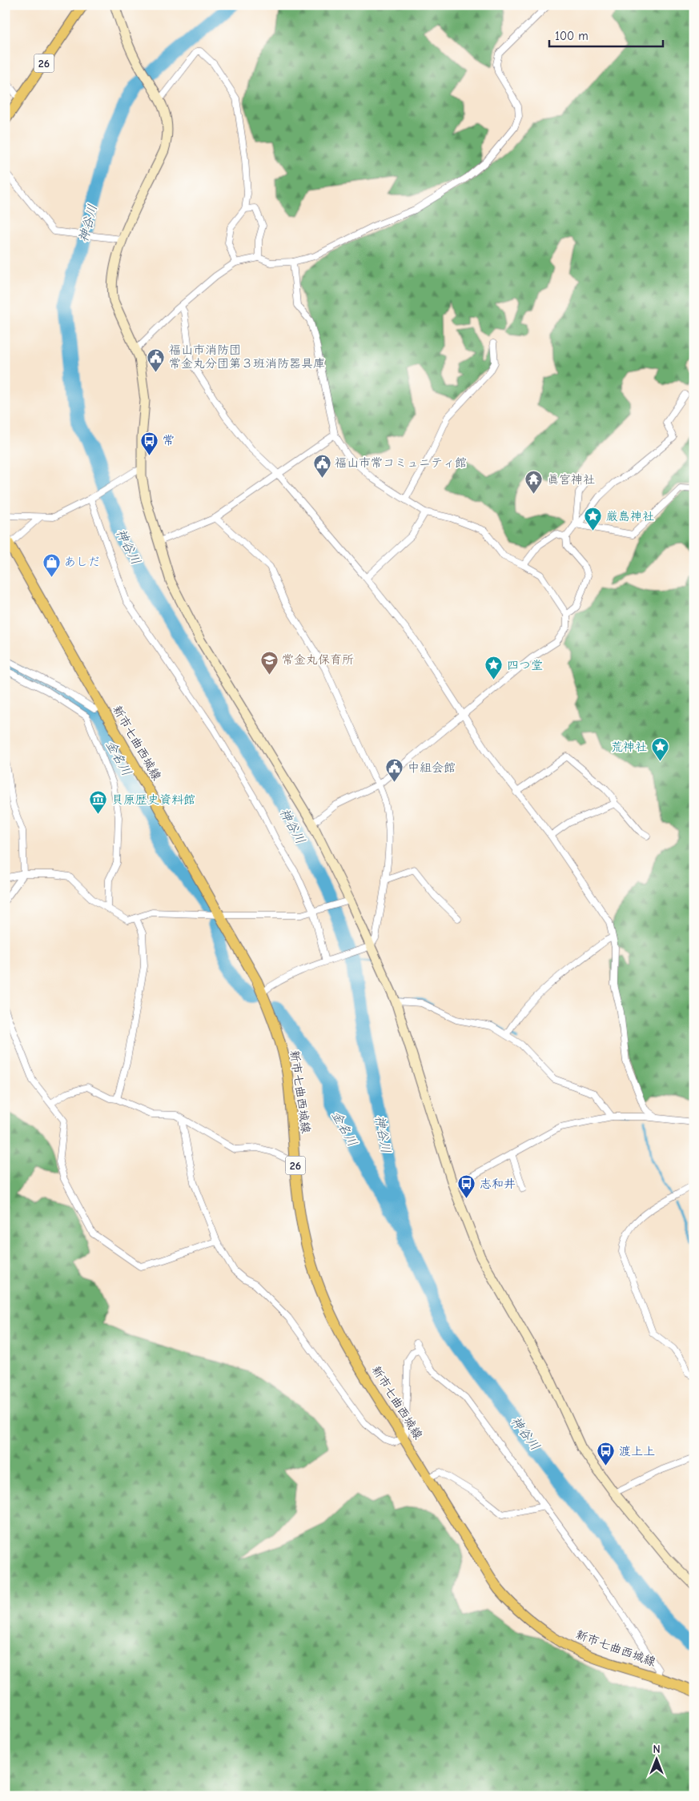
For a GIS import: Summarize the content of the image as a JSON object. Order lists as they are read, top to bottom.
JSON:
{
  "streets": {
    "main road": ["26", "新市七曲西城線"]
  },
  "water": ["神谷川", "金名川"],
  "places": {
    "public building": ["福山市消防団 常金丸分団第３班消防器具庫", "福山市常コミュニティ館", "中組会館"],
    "bus stop": ["常", "志和井", "渡上上"],
    "temple": ["眞宮神社"],
    "place": ["厳島神社", "四つ堂", "荒神社"],
    "shop": ["あしだ"],
    "school or university": ["常金丸保育所"],
    "museum": ["貝原歴史資料館"]
  },
  "scale_bar": "100 m",
  "north": "top"
}
